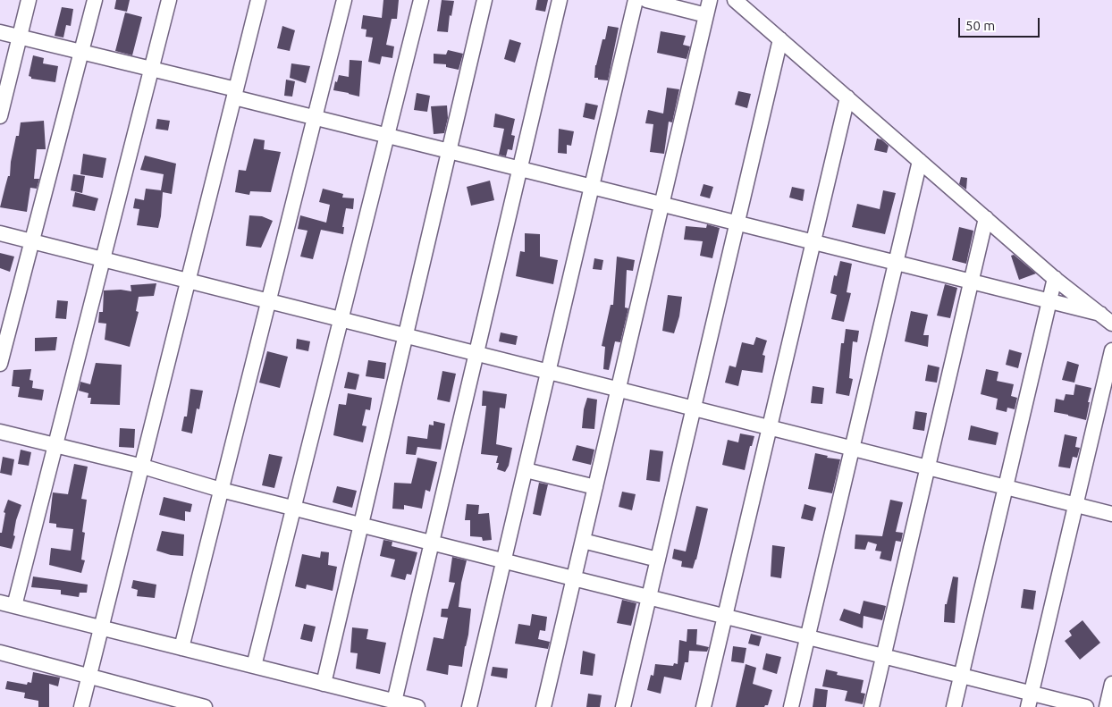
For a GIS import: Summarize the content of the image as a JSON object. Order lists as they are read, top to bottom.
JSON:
{
  "scale_bar": "50 m"
}
